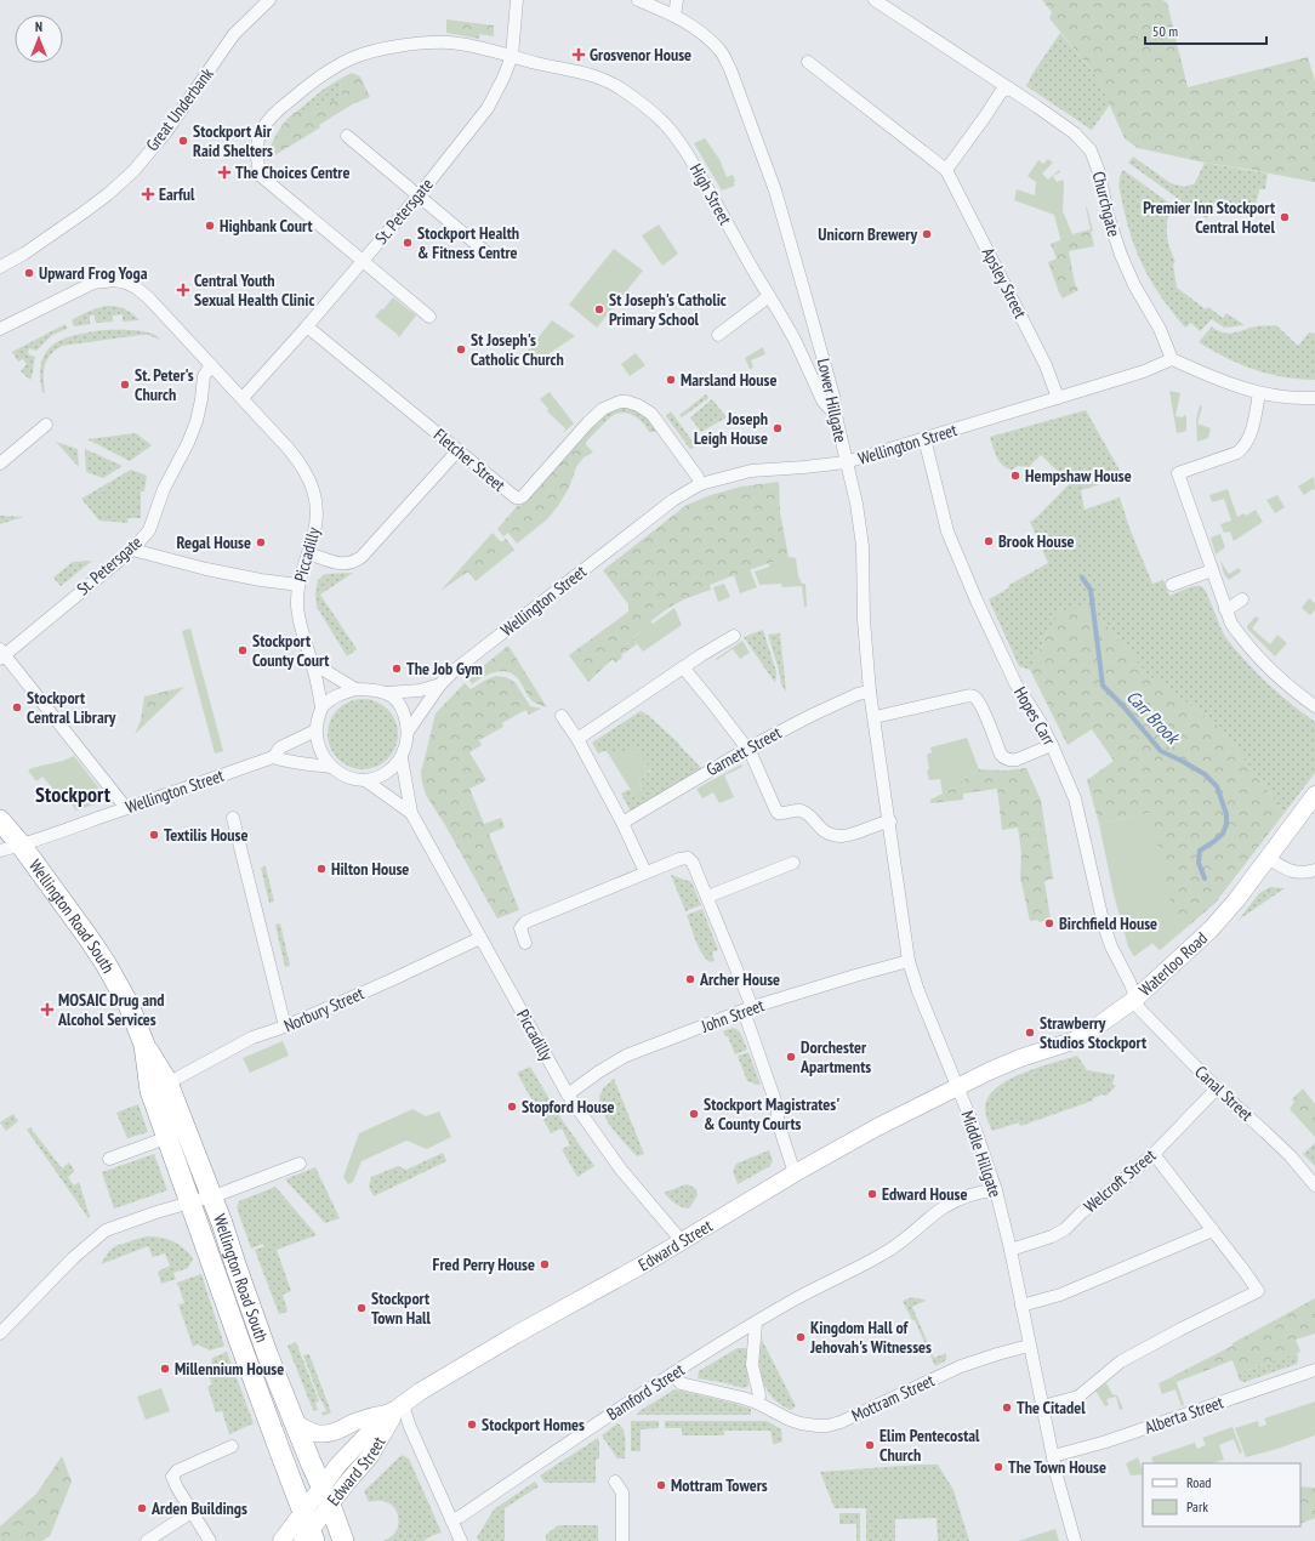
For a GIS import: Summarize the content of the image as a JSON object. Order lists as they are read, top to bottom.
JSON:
{
  "streets": {
    "highway": ["Wellington Road South"],
    "main road": ["Waterloo Road", "Edward Street"],
    "street": [
      "Great Underbank",
      "High Street",
      "Churchgate",
      "St. Petersgate",
      "Apsley Street",
      "Lower Hillgate",
      "Wellington Street",
      "Fletcher Street",
      "Piccadilly",
      "Hopes Carr",
      "Garnett Street",
      "Norbury Street",
      "John Street",
      "Canal Street",
      "Middle Hillgate",
      "Welcroft Street",
      "Bamford Street",
      "Mottram Street",
      "Alberta Street"
    ]
  },
  "crossings": [
    ["High Street", "St. Petersgate"],
    ["High Street", "Lower Hillgate"],
    ["Churchgate", "Wellington Street"],
    ["St. Petersgate", "Fletcher Street"],
    ["St. Petersgate", "Piccadilly"],
    ["Apsley Street", "Wellington Street"],
    ["Lower Hillgate", "Wellington Street"],
    ["Lower Hillgate", "Garnett Street"],
    ["Lower Hillgate", "Middle Hillgate"],
    ["Wellington Street", "Fletcher Street"],
    ["Wellington Street", "Piccadilly"],
    ["Wellington Street", "Hopes Carr"],
    ["Wellington Street", "Wellington Road South"],
    ["Piccadilly", "Norbury Street"],
    ["Piccadilly", "John Street"],
    ["Piccadilly", "Edward Street"],
    ["Hopes Carr", "Waterloo Road"],
    ["Hopes Carr", "Canal Street"],
    ["Wellington Road South", "Norbury Street"],
    ["Wellington Road South", "Edward Street"],
    ["Waterloo Road", "Canal Street"],
    ["Waterloo Road", "Middle Hillgate"],
    ["Waterloo Road", "Edward Street"],
    ["John Street", "Middle Hillgate"],
    ["Canal Street", "Welcroft Street"],
    ["Middle Hillgate", "Welcroft Street"],
    ["Middle Hillgate", "Edward Street"],
    ["Middle Hillgate", "Bamford Street"],
    ["Middle Hillgate", "Mottram Street"],
    ["Middle Hillgate", "Alberta Street"],
    ["Bamford Street", "Mottram Street"]
  ],
  "districts": ["Stockport"],
  "water": ["Carr Brook"],
  "places": {
    "health": [
      "Grosvenor House",
      "The Choices Centre",
      "Earful",
      "Central Youth Sexual Health Clinic",
      "MOSAIC Drug and Alcohol Services"
    ],
    "other": [
      "Stockport Air Raid Shelters",
      "Premier Inn Stockport Central Hotel",
      "Highbank Court",
      "Unicorn Brewery",
      "Stockport Health & Fitness Centre",
      "Upward Frog Yoga",
      "St Joseph's Catholic Primary School",
      "St Joseph's Catholic Church",
      "Marsland House",
      "St. Peter's Church",
      "Joseph Leigh House",
      "Hempshaw House",
      "Brook House",
      "Regal House",
      "Stockport County Court",
      "The Job Gym",
      "Stockport Central Library",
      "Textilis House",
      "Hilton House",
      "Birchfield House",
      "Archer House",
      "Strawberry Studios Stockport",
      "Dorchester Apartments",
      "Stopford House",
      "Stockport Magistrates' & County Courts",
      "Edward House",
      "Fred Perry House",
      "Stockport Town Hall",
      "Kingdom Hall of Jehovah's Witnesses",
      "Millennium House",
      "The Citadel",
      "Stockport Homes",
      "Elim Pentecostal Church",
      "The Town House",
      "Mottram Towers",
      "Arden Buildings"
    ]
  },
  "legend": ["Road", "Park"],
  "scale_bar": "50 m",
  "north": "top"
}
